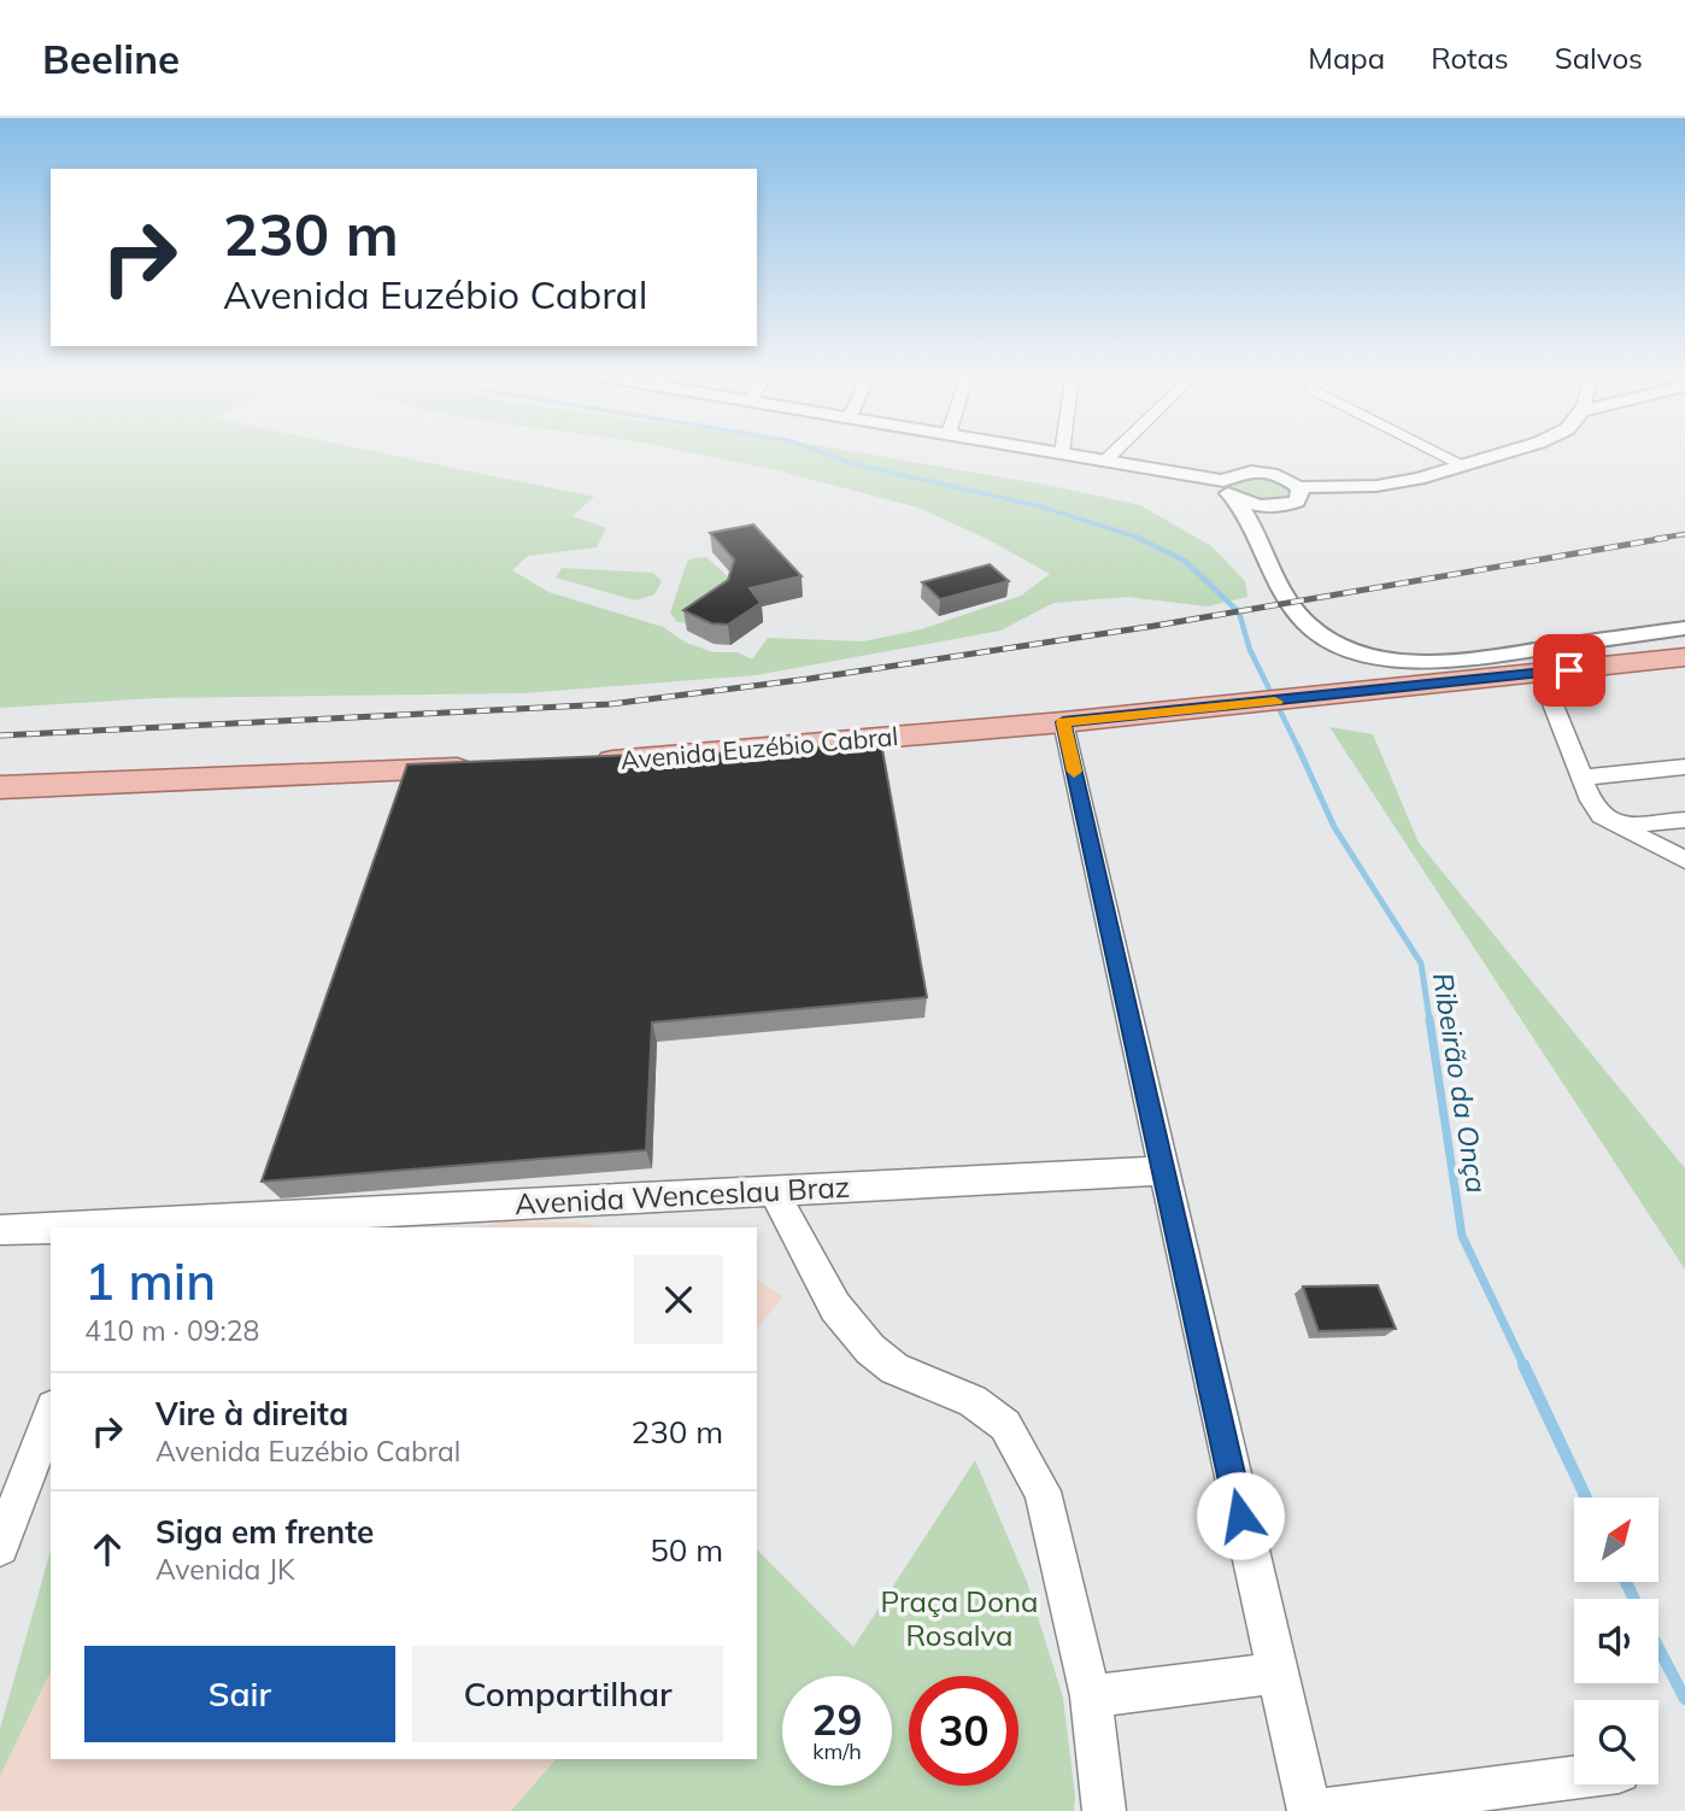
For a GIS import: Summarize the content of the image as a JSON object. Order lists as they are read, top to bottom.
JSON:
{
  "streets": {
    "main road": ["Avenida Euzébio Cabral"],
    "street": ["Avenida Wenceslau Braz"]
  },
  "water": ["Ribeirão da Onça"],
  "parks": ["Praça Dona Rosalva"],
  "north": "top right",
  "page": {
    "header": "Beeline",
    "nav": ["Mapa", "Rotas", "Salvos"],
    "turn": ["230 m", "Avenida Euzébio Cabral"],
    "heading": ["1 min", "410 m · 09:28"],
    "list": [
      {
        "name": "Vire à direita",
        "note": "Avenida Euzébio Cabral",
        "value": "230 m"
      },
      {
        "name": "Siga em frente",
        "note": "Avenida JK",
        "value": "50 m"
      }
    ],
    "buttons": ["Sair", "Compartilhar"],
    "speed": "29 km/h",
    "limit": "30"
  }
}
